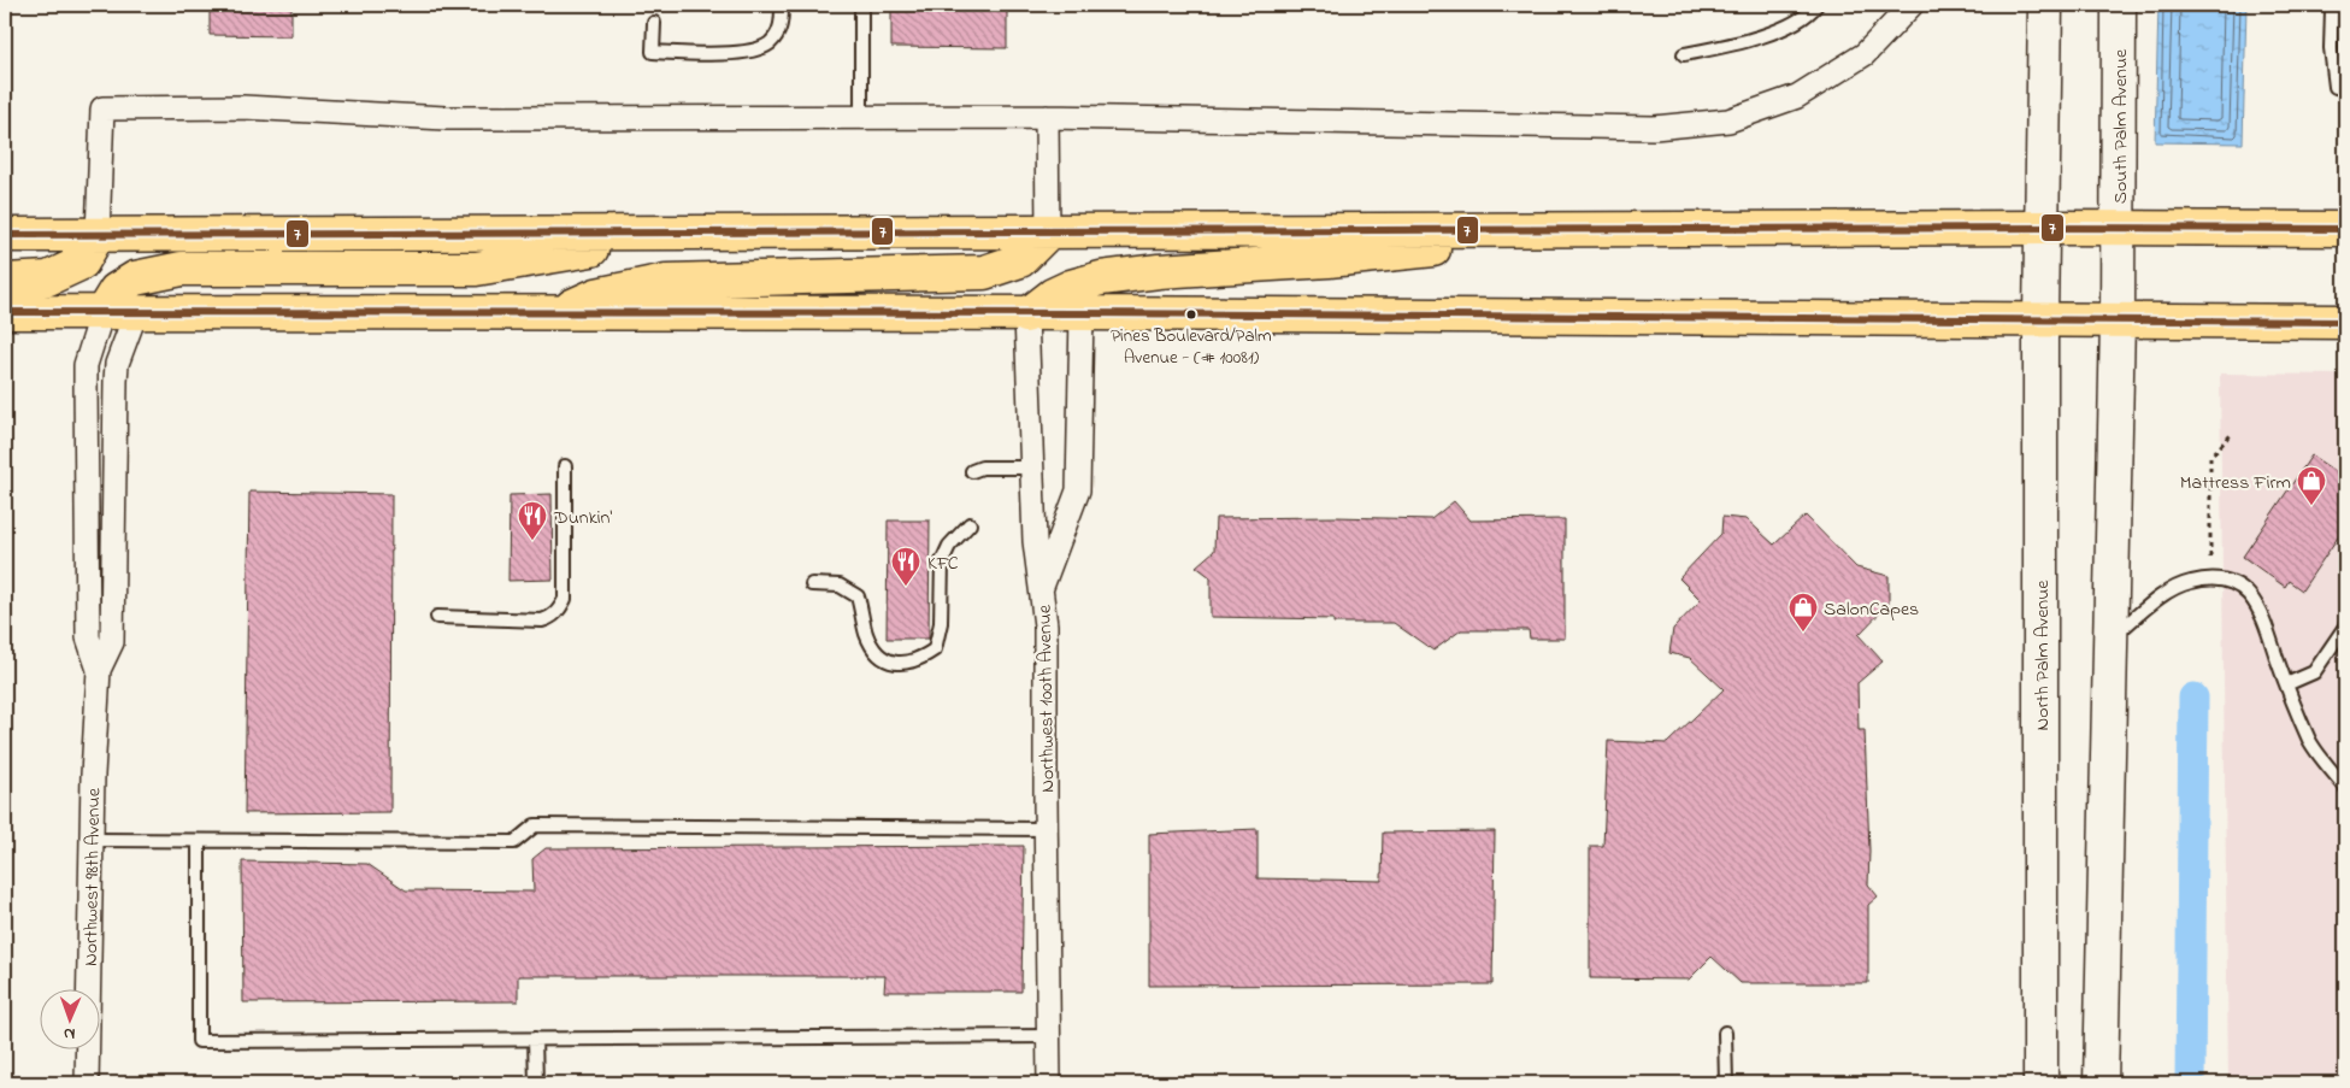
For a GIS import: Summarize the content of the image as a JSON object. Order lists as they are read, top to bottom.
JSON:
{
  "streets": {
    "main road": ["South Palm Avenue", "North Palm Avenue"],
    "street": ["Northwest 100th Avenue", "Northwest 98th Avenue"]
  },
  "places": {
    "other": ["Pines Boulevard/Palm Avenue - (# 10081)"],
    "shop": ["Mattress Firm", "SalonCapes"],
    "restaurant": ["Dunkin'", "KFC"]
  },
  "lines": ["transit line 7"],
  "north": "bottom"
}
